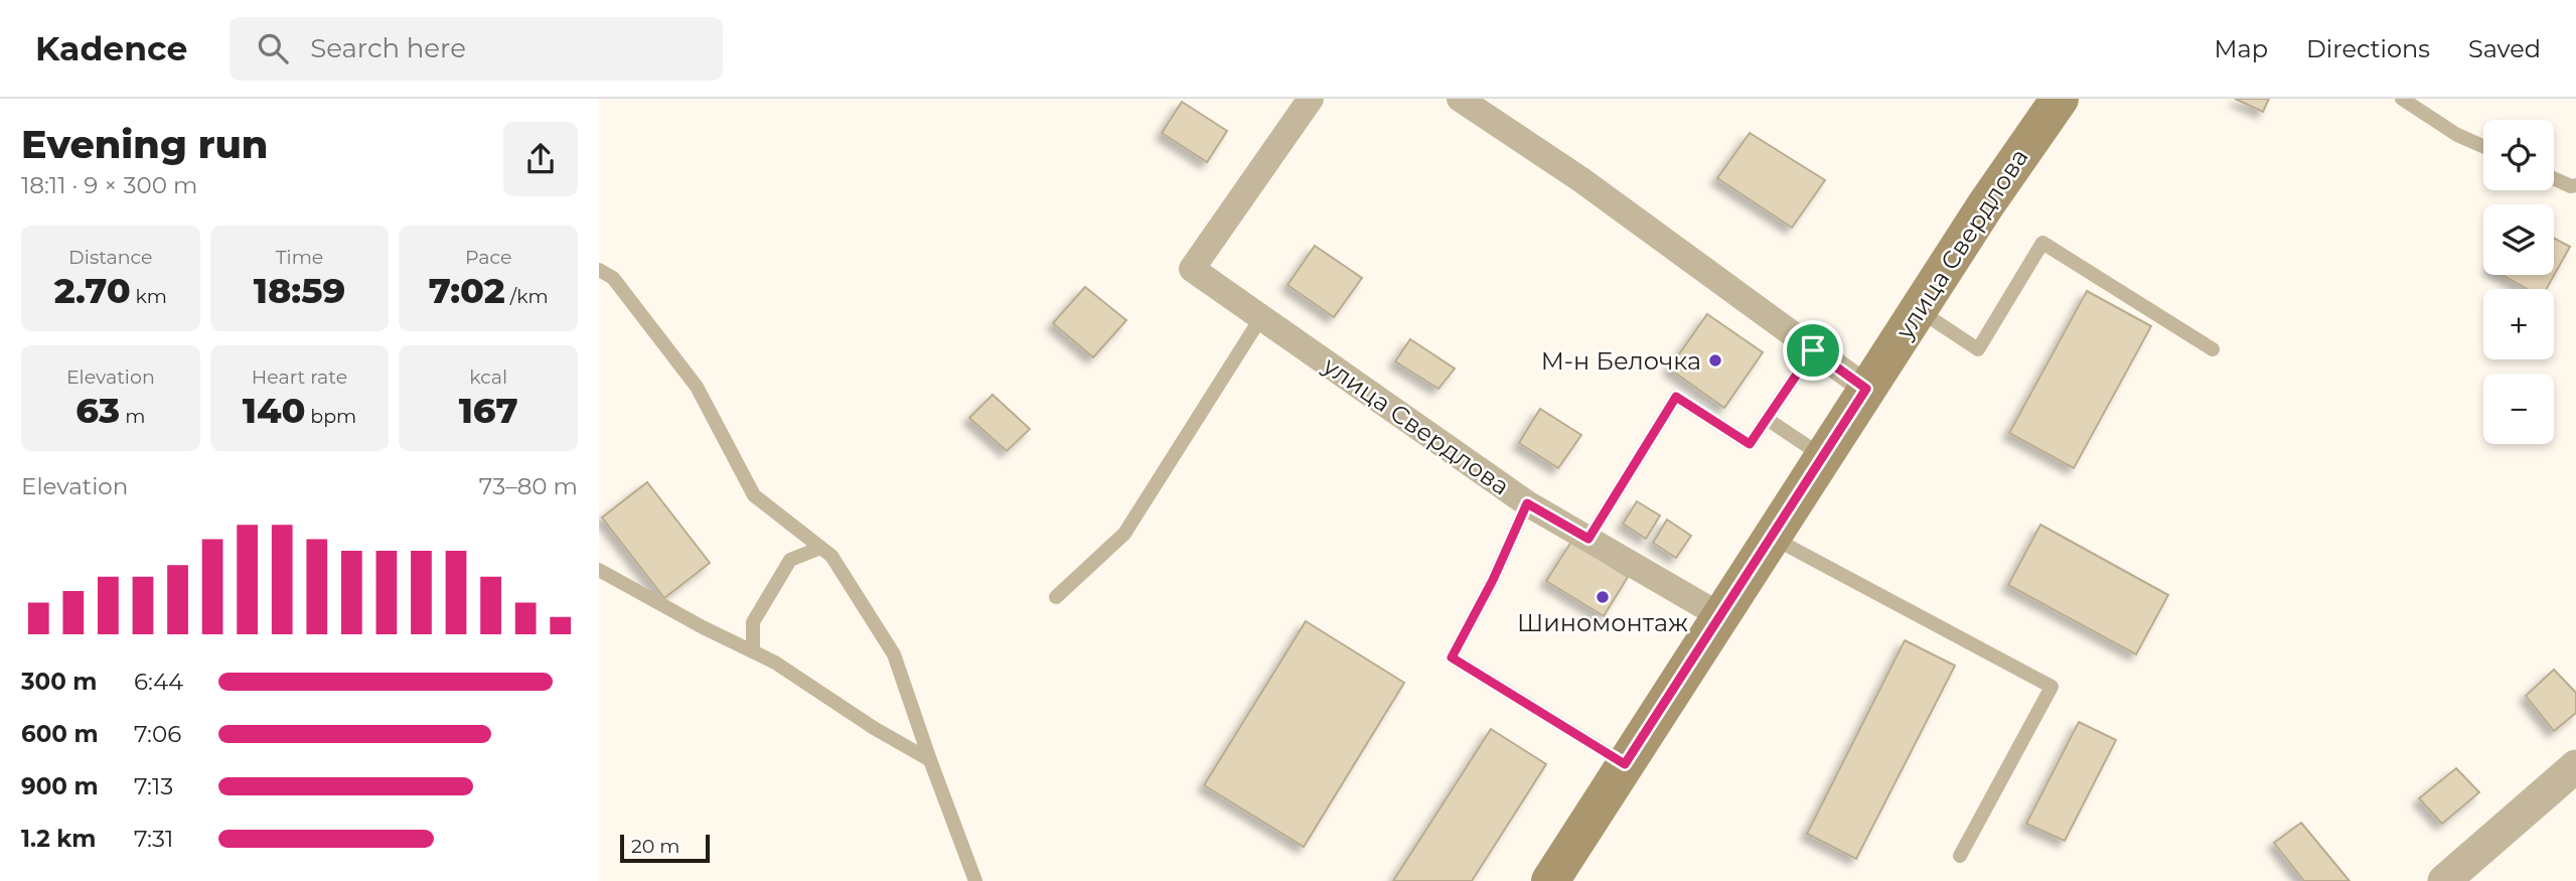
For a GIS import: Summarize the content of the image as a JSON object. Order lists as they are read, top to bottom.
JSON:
{
  "streets": {
    "main road": ["улица Свердлова"]
  },
  "places": ["М-н Белочка", "Шиномонтаж"],
  "scale_bar": "20 m",
  "page": {
    "header": "Kadence",
    "search": "Search here",
    "nav": ["Map", "Directions", "Saved"],
    "heading": ["Evening run", "18:11 · 9 × 300 m"],
    "map_buttons": ["+", "−"],
    "stats": [
      ["Distance", "2.70 km"],
      ["Time", "18:59"],
      ["Pace", "7:02 /km"],
      ["Elevation", "63 m"],
      ["Heart rate", "140 bpm"],
      ["kcal", "167"]
    ],
    "chart": ["Elevation", "73–80 m"],
    "list": [
      {
        "name": "300 m",
        "note": "6:44"
      },
      {
        "name": "600 m",
        "note": "7:06"
      },
      {
        "name": "900 m",
        "note": "7:13"
      },
      {
        "name": "1.2 km",
        "note": "7:31"
      }
    ],
    "scale": "20 m"
  }
}
